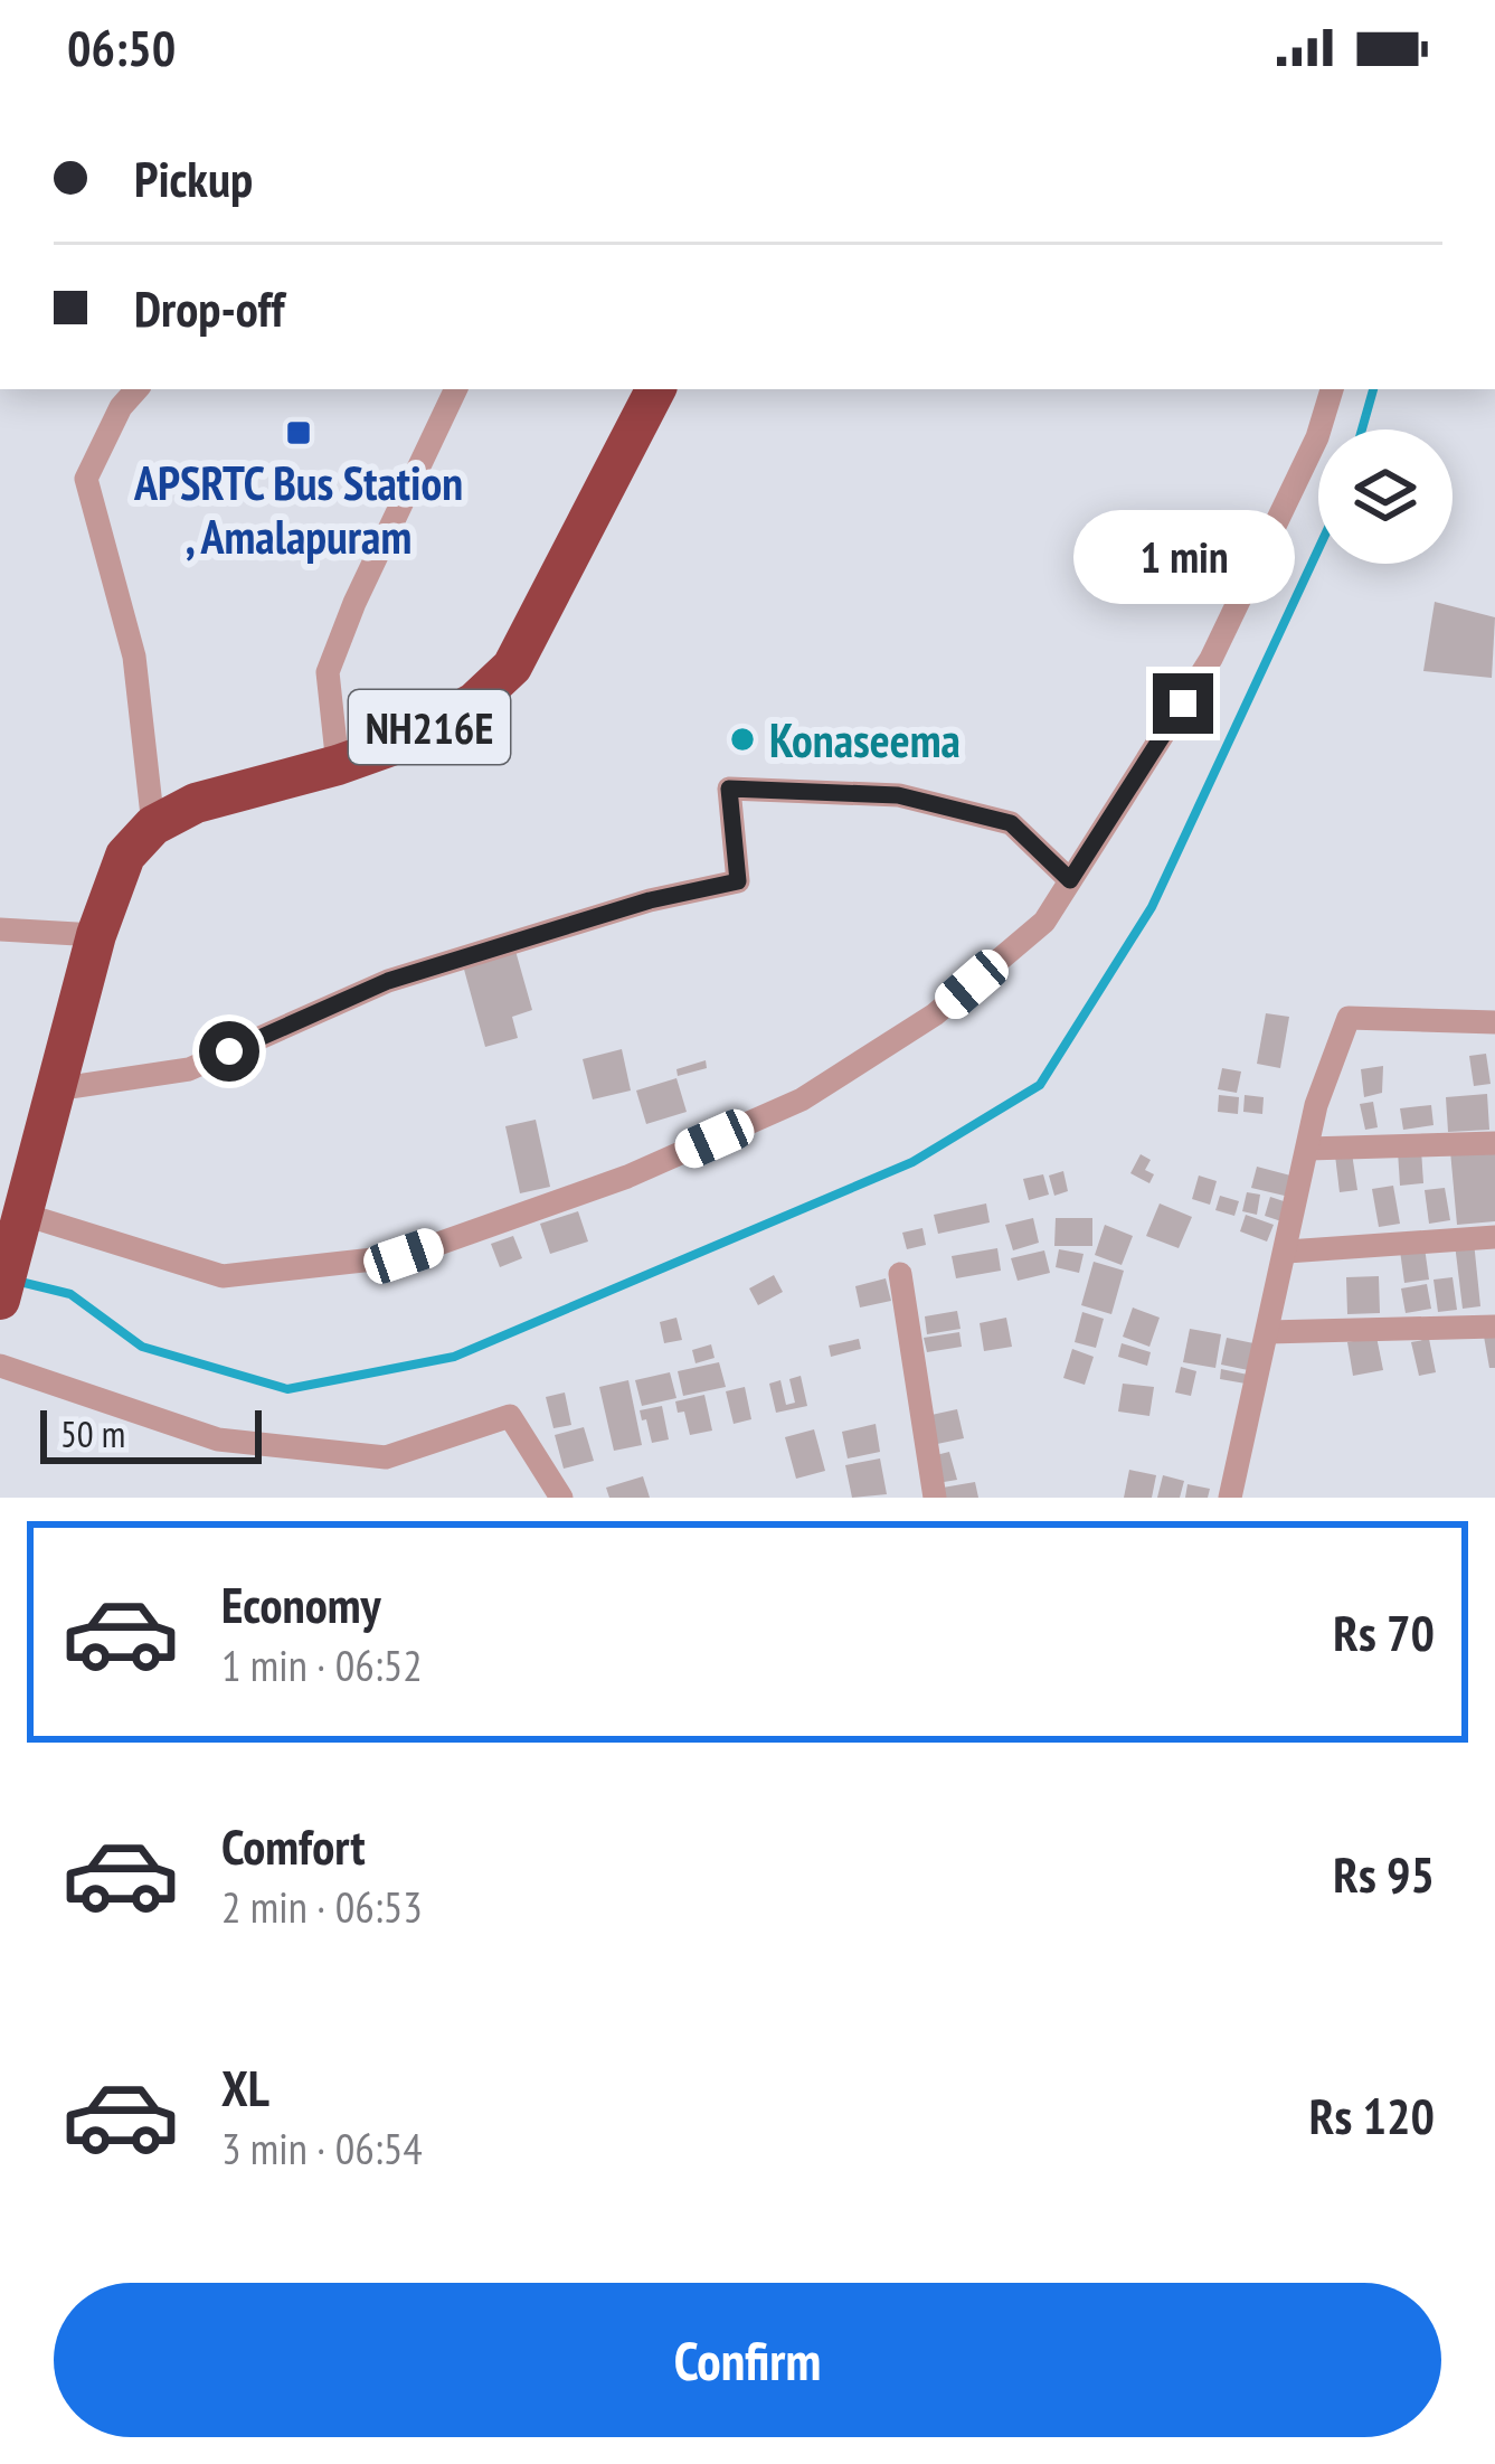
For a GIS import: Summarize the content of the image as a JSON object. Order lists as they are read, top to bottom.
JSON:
{
  "streets": {
    "highway": ["NH216E"]
  },
  "places": {
    "transit": ["APSRTC Bus Station , Amalapuram"],
    "other": ["Konaseema"]
  },
  "scale_bar": "50 m",
  "page": {
    "status": "06:50",
    "banner": ["Pickup", "Drop-off"],
    "bubble": "1 min",
    "scale": "50 m",
    "list": [
      {
        "name": "Economy",
        "note": "1 min · 06:52",
        "value": "Rs 70"
      },
      {
        "name": "Comfort",
        "note": "2 min · 06:53",
        "value": "Rs 95"
      },
      {
        "name": "XL",
        "note": "3 min · 06:54",
        "value": "Rs 120"
      }
    ],
    "buttons": "Confirm"
  }
}
